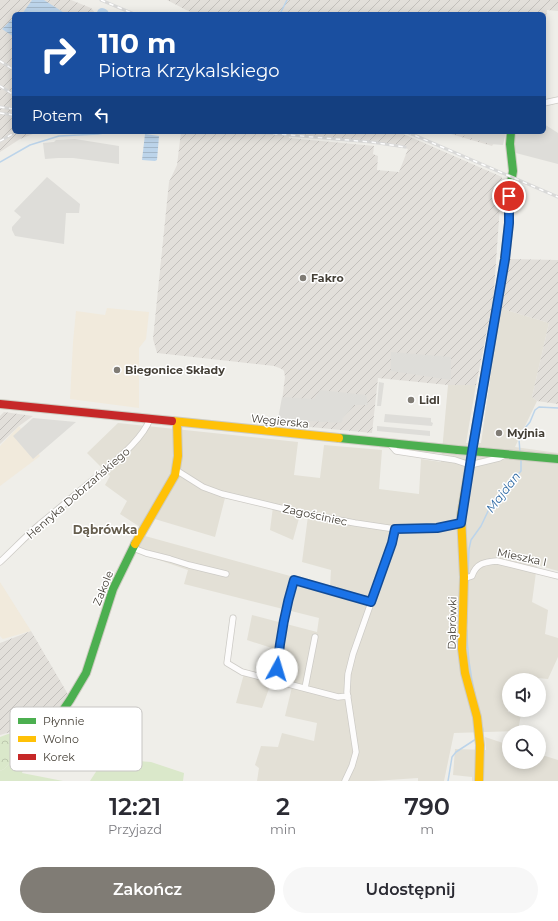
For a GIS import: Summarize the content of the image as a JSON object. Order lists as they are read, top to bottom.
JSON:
{
  "streets": {
    "street": [
      "Węgierska",
      "Henryka Dobrzańskiego",
      "Zagościniec",
      "Mieszka I",
      "Zakole",
      "Dąbrówki"
    ]
  },
  "crossings": [
    ["Węgierska", "Henryka Dobrzańskiego"],
    ["Węgierska", "Zakole"],
    ["Zagościniec", "Zakole"],
    ["Zagościniec", "Dąbrówki"],
    ["Mieszka I", "Dąbrówki"]
  ],
  "districts": ["Dąbrówka"],
  "water": ["Majdan"],
  "places": [
    "Fakro",
    "Biegonice Składy",
    "Lidl",
    "Myjnia"
  ],
  "legend": ["Płynnie", "Wolno", "Korek"],
  "page": {
    "turn": ["110 m", "Piotra Krzykalskiego"],
    "then": "Potem",
    "eta": [
      "12:21",
      "Przyjazd",
      "2",
      "min",
      "790",
      "m"
    ],
    "buttons": ["Zakończ", "Udostępnij"]
  }
}
